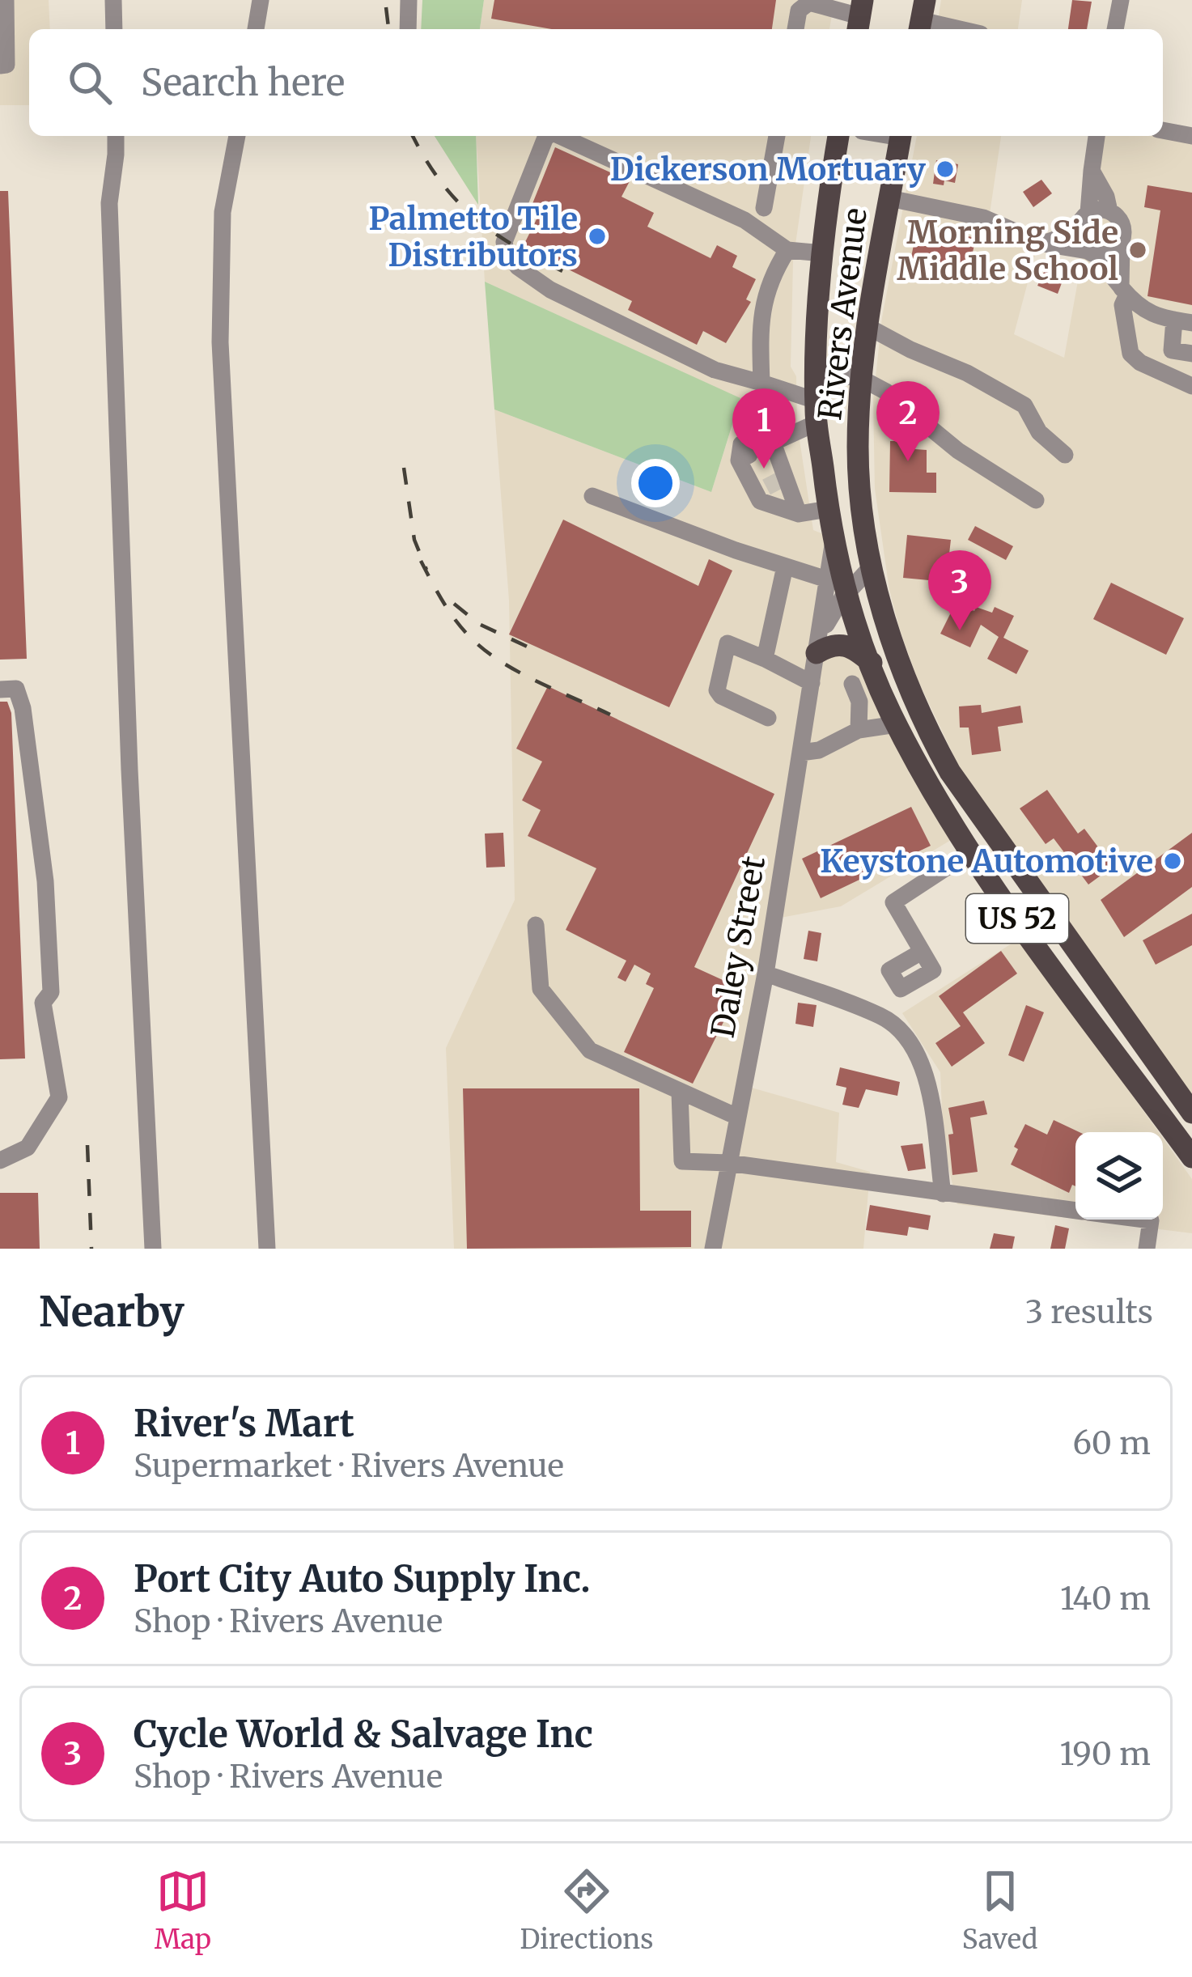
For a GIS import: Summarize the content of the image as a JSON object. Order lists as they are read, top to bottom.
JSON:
{
  "streets": {
    "main road": ["Rivers Avenue", "US 52"],
    "street": ["Daley Street"]
  },
  "crossings": [
    ["Rivers Avenue", "Daley Street"]
  ],
  "places": [
    "Dickerson Mortuary",
    "Palmetto Tile Distributors",
    "Morning Side Middle School",
    "Keystone Automotive"
  ],
  "page": {
    "search": "Search here",
    "pins": ["2", "1", "3"],
    "heading": ["Nearby", "3 results"],
    "list": [
      {
        "mark": "1",
        "name": "River's Mart",
        "note": "Supermarket · Rivers Avenue",
        "value": "60 m"
      },
      {
        "mark": "2",
        "name": "Port City Auto Supply Inc.",
        "note": "Shop · Rivers Avenue",
        "value": "140 m"
      },
      {
        "mark": "3",
        "name": "Cycle World & Salvage Inc",
        "note": "Shop · Rivers Avenue",
        "value": "190 m"
      }
    ],
    "nav": ["Map", "Directions", "Saved"]
  }
}
